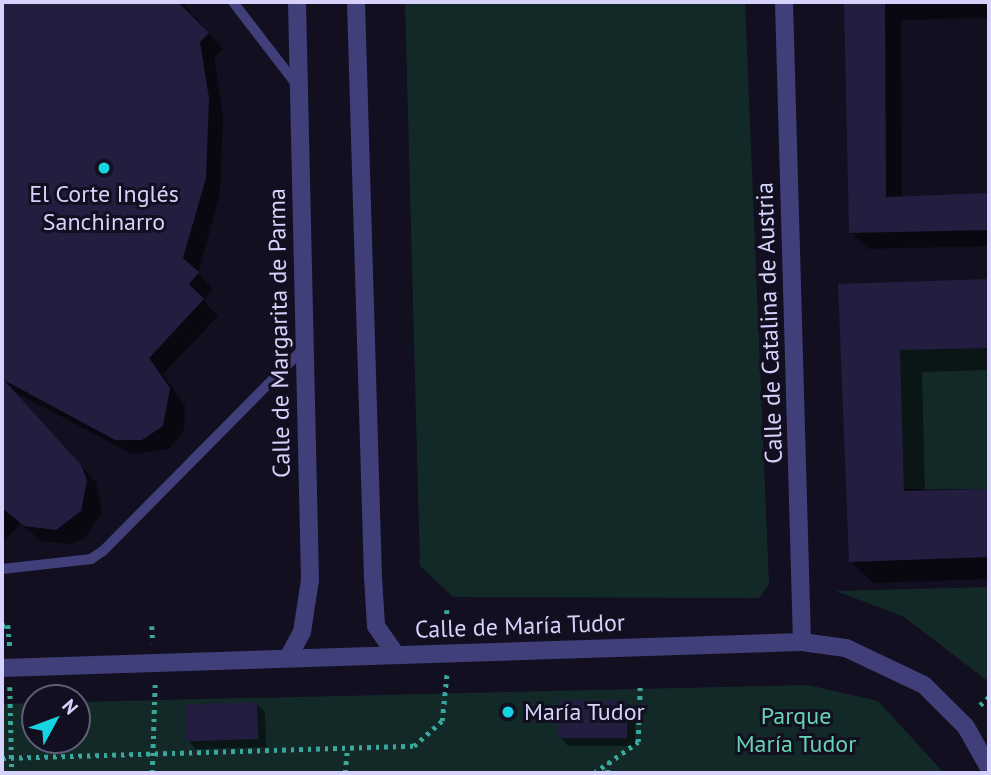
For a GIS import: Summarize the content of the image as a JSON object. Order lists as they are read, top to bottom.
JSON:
{
  "streets": {
    "street": ["Calle de Catalina de Austria", "Calle de Margarita de Parma", "Calle de María Tudor"]
  },
  "crossings": [
    ["Calle de Catalina de Austria", "Calle de María Tudor"],
    ["Calle de Margarita de Parma", "Calle de María Tudor"]
  ],
  "parks": ["Parque María Tudor"],
  "places": ["El Corte Inglés Sanchinarro", "María Tudor"],
  "north": "top right"
}
